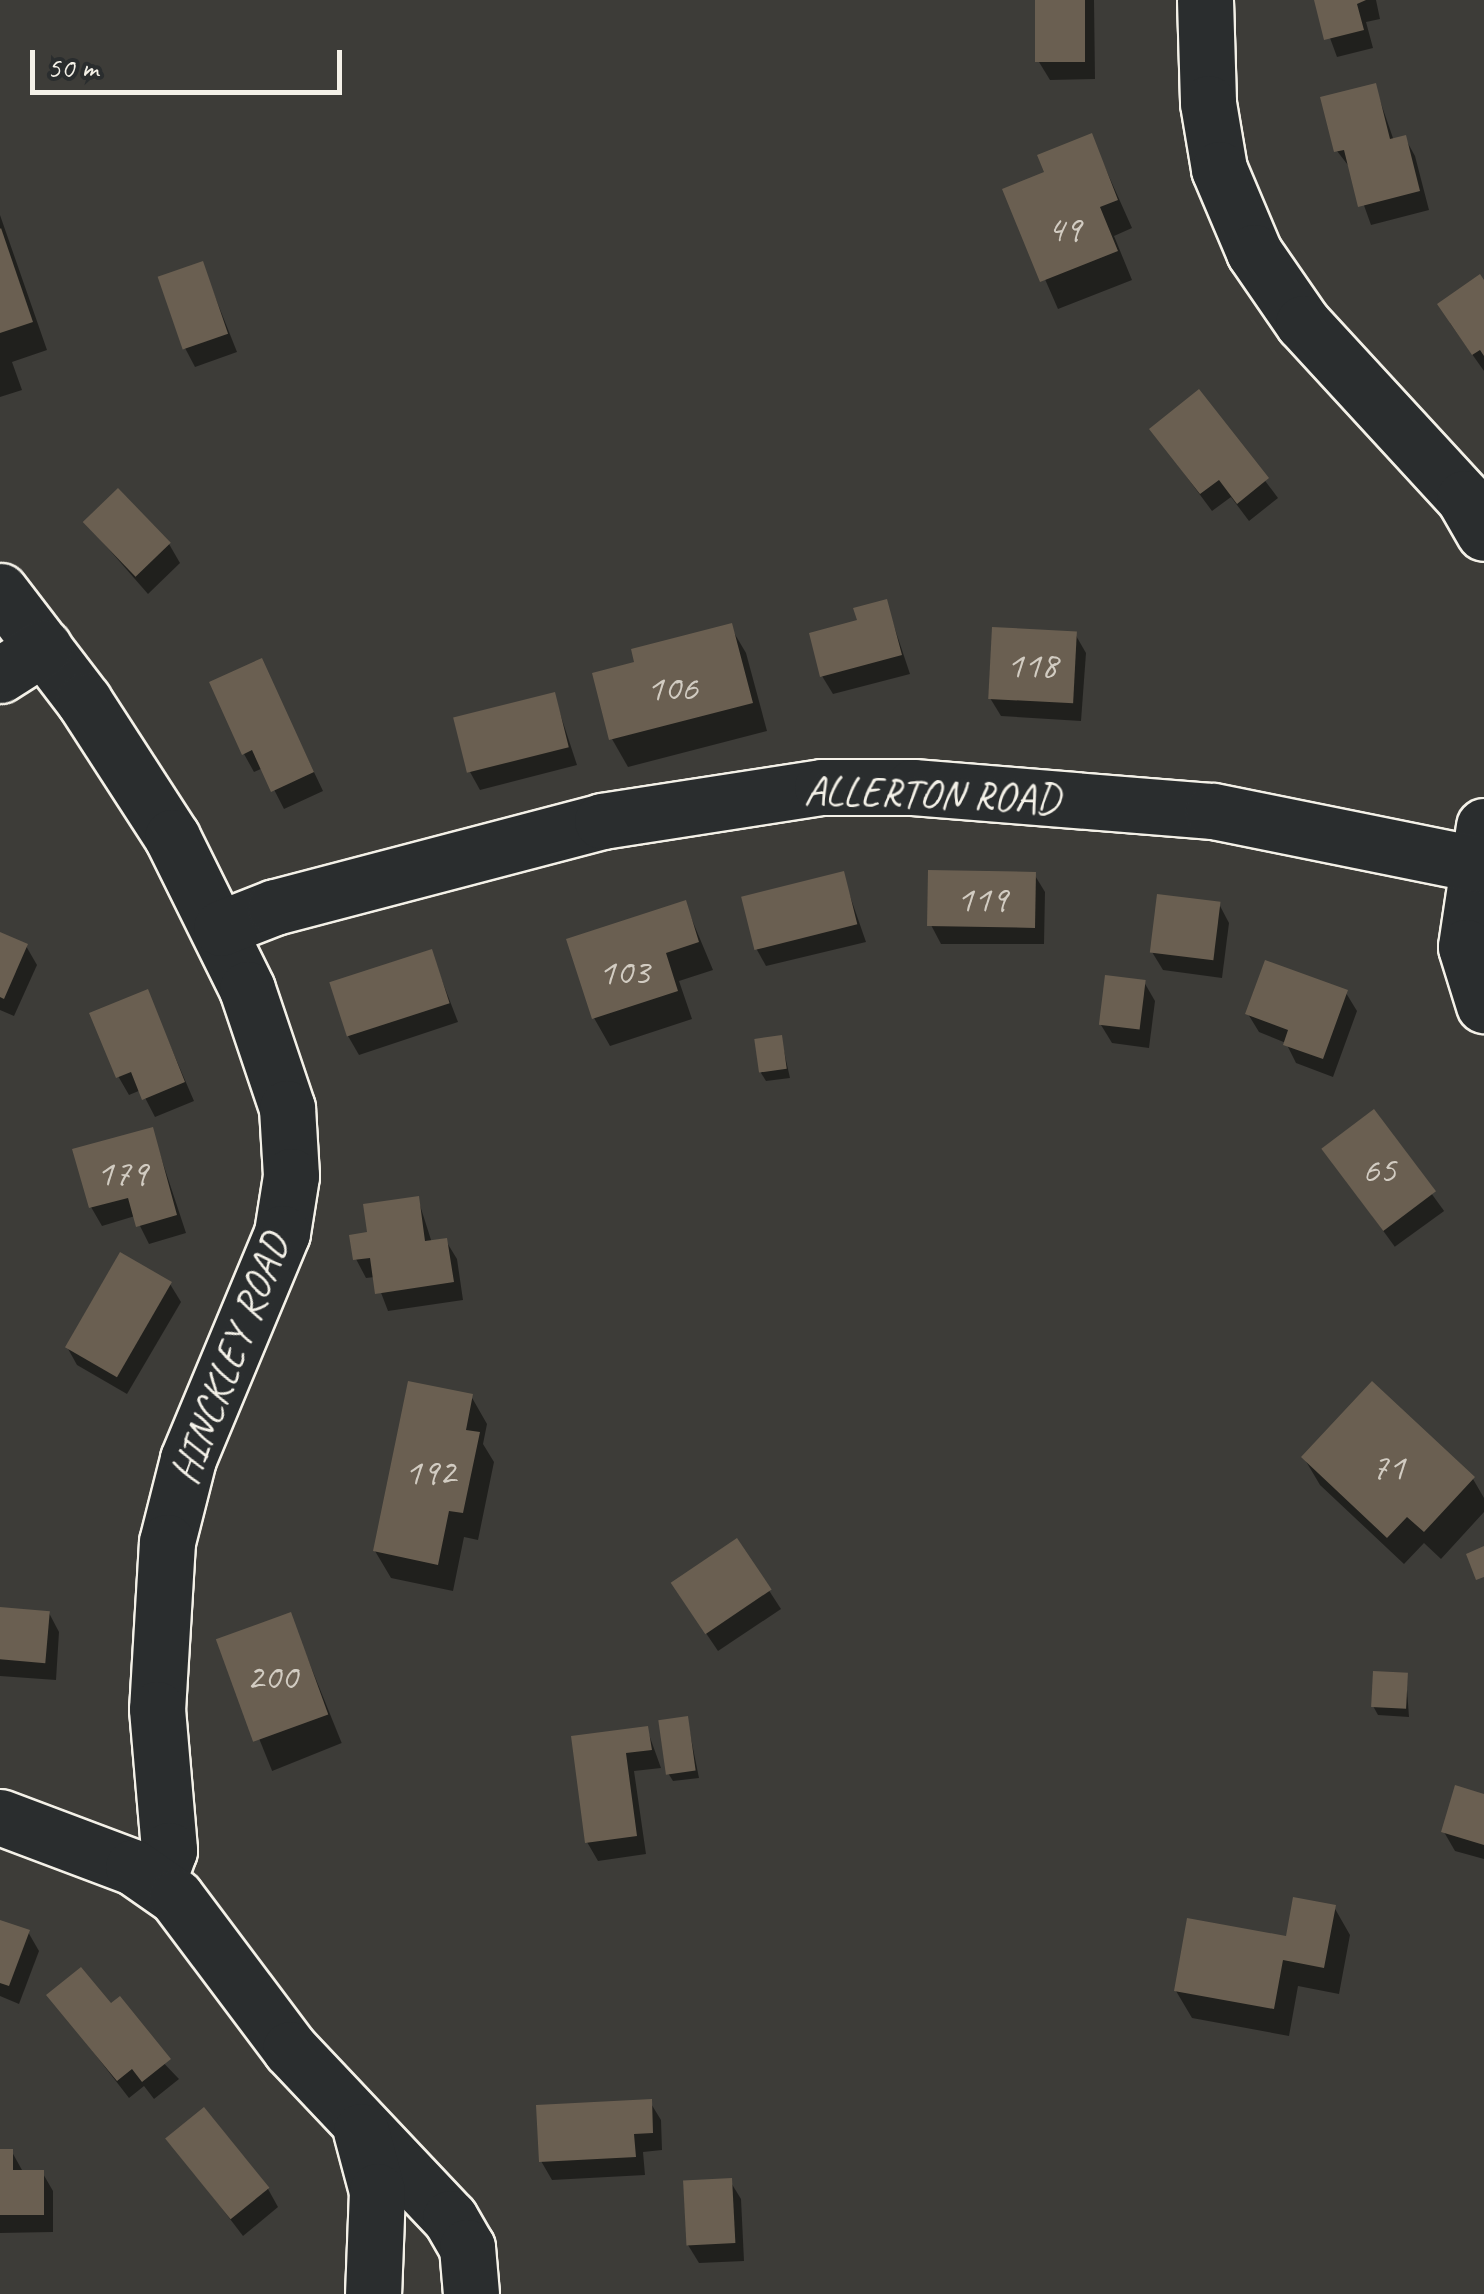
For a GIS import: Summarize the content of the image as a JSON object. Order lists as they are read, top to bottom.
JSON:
{
  "streets": {
    "street": ["ALLERTON ROAD", "HINCKLEY ROAD"]
  },
  "crossings": [
    ["ALLERTON ROAD", "HINCKLEY ROAD"]
  ],
  "house_numbers": [
    "49",
    "118",
    "106",
    "119",
    "103",
    "65",
    "179",
    "71",
    "192",
    "200"
  ],
  "scale_bar": "50 m"
}
